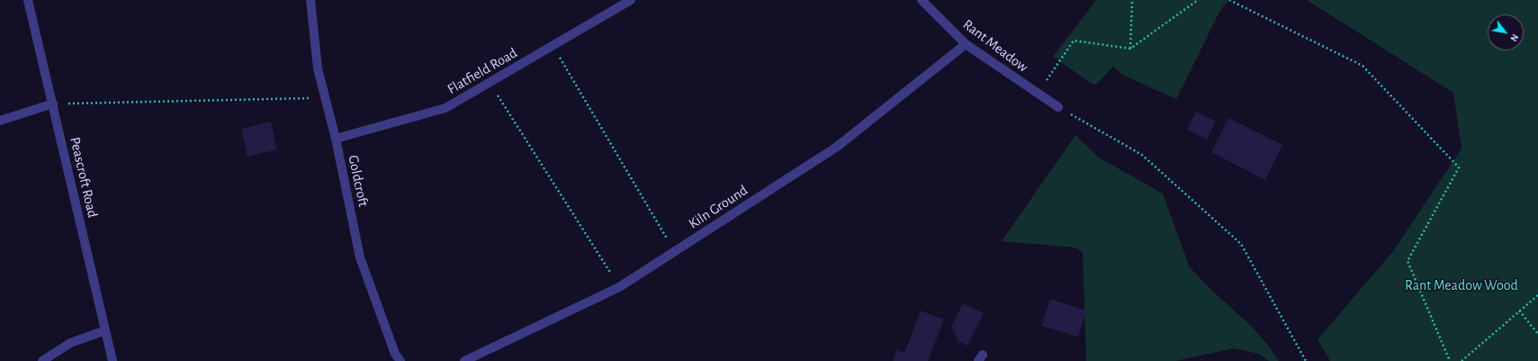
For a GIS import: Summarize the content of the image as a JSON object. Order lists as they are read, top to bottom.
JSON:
{
  "streets": {
    "street": [
      "Rant Meadow",
      "Flatfield Road",
      "Peascroft Road",
      "Goldcroft",
      "Kiln Ground"
    ]
  },
  "crossings": [
    ["Rant Meadow", "Kiln Ground"],
    ["Flatfield Road", "Goldcroft"]
  ],
  "parks": ["Rant Meadow Wood"],
  "north": "bottom right"
}
